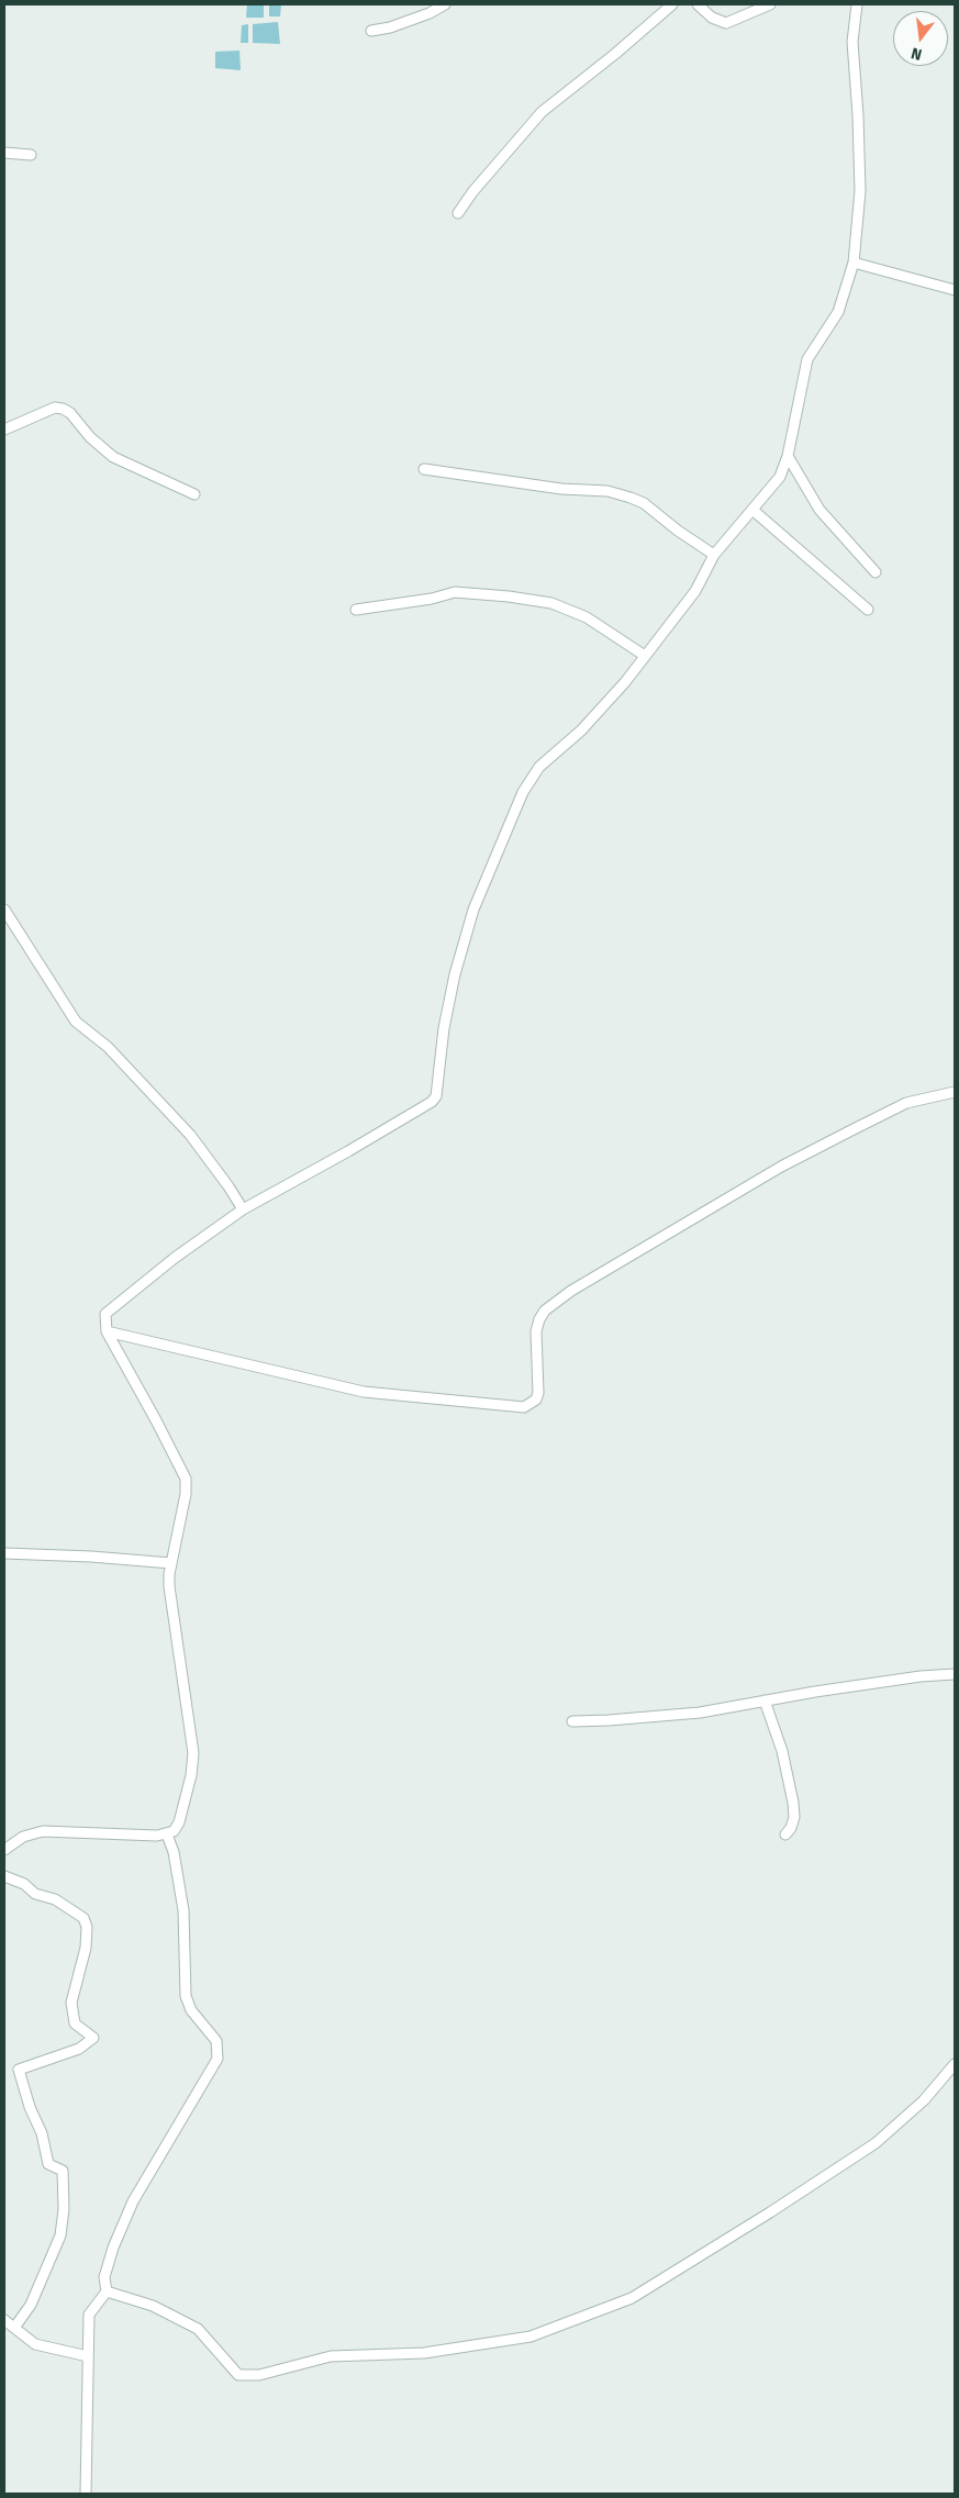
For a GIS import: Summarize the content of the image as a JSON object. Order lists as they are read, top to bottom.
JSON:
{
  "north": "bottom"
}
